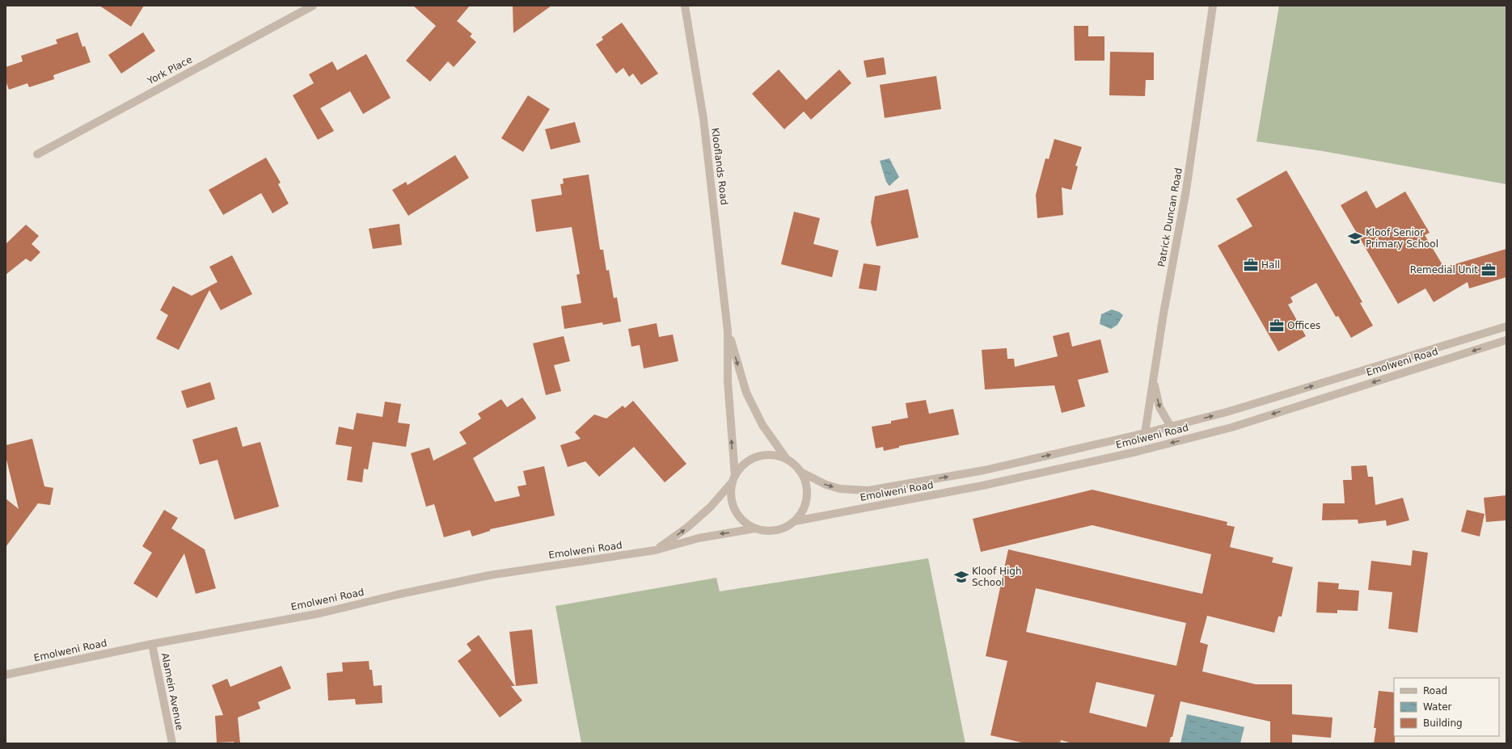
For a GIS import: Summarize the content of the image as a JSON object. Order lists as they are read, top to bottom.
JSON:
{
  "streets": {
    "street": [
      "York Place",
      "Klooflands Road",
      "Patrick Duncan Road",
      "Emolweni Road",
      "Alamein Avenue"
    ]
  },
  "crossings": [
    ["Klooflands Road", "Emolweni Road"],
    ["Patrick Duncan Road", "Emolweni Road"],
    ["Emolweni Road", "Alamein Avenue"]
  ],
  "places": {
    "school or university": ["Kloof Senior Primary School", "Kloof High School"],
    "office": ["Hall", "Remedial Unit", "Offices"]
  },
  "legend": ["Road", "Water", "Building"]
}
